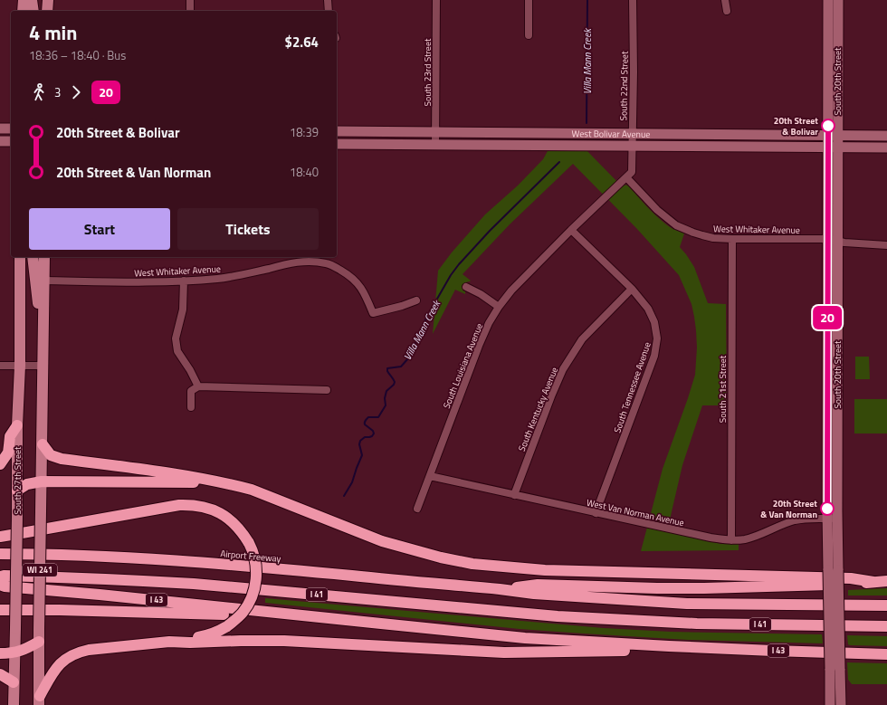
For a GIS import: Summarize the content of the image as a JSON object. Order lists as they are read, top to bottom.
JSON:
{
  "streets": {
    "highway": ["Airport Freeway", "I 41", "I 43"],
    "main road": ["South 27th Street", "WI 241"],
    "street": [
      "South 23rd Street",
      "South 20th Street",
      "South 22nd Street",
      "West Bolivar Avenue",
      "West Whitaker Avenue",
      "South Louisiana Avenue",
      "South Tennessee Avenue",
      "South 21st Street",
      "South Kentucky Avenue",
      "West Van Norman Avenue"
    ]
  },
  "crossings": [
    ["South 23rd Street", "West Bolivar Avenue"],
    ["South 20th Street", "West Bolivar Avenue"],
    ["South 20th Street", "West Whitaker Avenue"],
    ["South 20th Street", "West Van Norman Avenue"],
    ["South 22nd Street", "West Bolivar Avenue"],
    ["South 22nd Street", "West Whitaker Avenue"],
    ["South 22nd Street", "South Louisiana Avenue"],
    ["West Whitaker Avenue", "South Louisiana Avenue"],
    ["West Whitaker Avenue", "South 21st Street"],
    ["West Whitaker Avenue", "WI 241"],
    ["South Louisiana Avenue", "South Tennessee Avenue"],
    ["South Louisiana Avenue", "West Van Norman Avenue"],
    ["South Tennessee Avenue", "South Kentucky Avenue"],
    ["South Tennessee Avenue", "West Van Norman Avenue"],
    ["South 21st Street", "West Van Norman Avenue"],
    ["South Kentucky Avenue", "West Van Norman Avenue"],
    ["Airport Freeway", "I 41"]
  ],
  "water": ["Villa Mann Creek"],
  "places": ["20th Street & Bolivar", "20th Street & Van Norman"],
  "lines": ["bus line 20"],
  "page": {
    "on_map": "20",
    "heading": ["4 min", "18:36 – 18:40 · Bus", "$2.64"],
    "legs": ["3", "20"],
    "list": [
      {
        "name": "20th Street & Bolivar",
        "value": "18:39"
      },
      {
        "name": "20th Street & Van Norman",
        "value": "18:40"
      }
    ],
    "buttons": ["Start", "Tickets"]
  }
}
